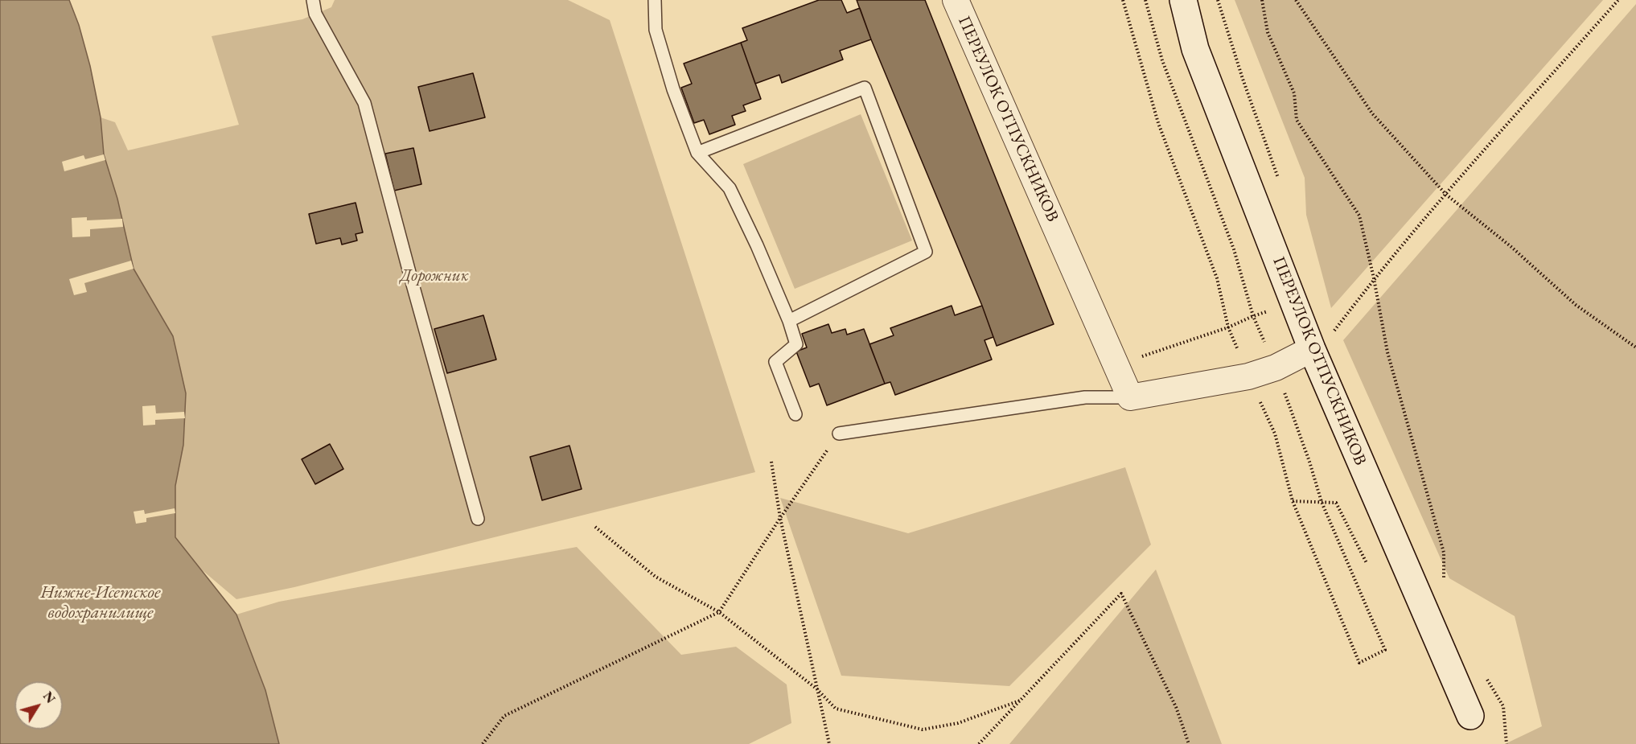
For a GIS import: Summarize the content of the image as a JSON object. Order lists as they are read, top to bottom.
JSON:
{
  "streets": {
    "street": ["ПЕРЕУЛОК ОТПУСКНИКОВ"]
  },
  "water": ["Нижне-Исетское водохранилище"],
  "parks": ["Дорожник"],
  "north": "top right"
}
